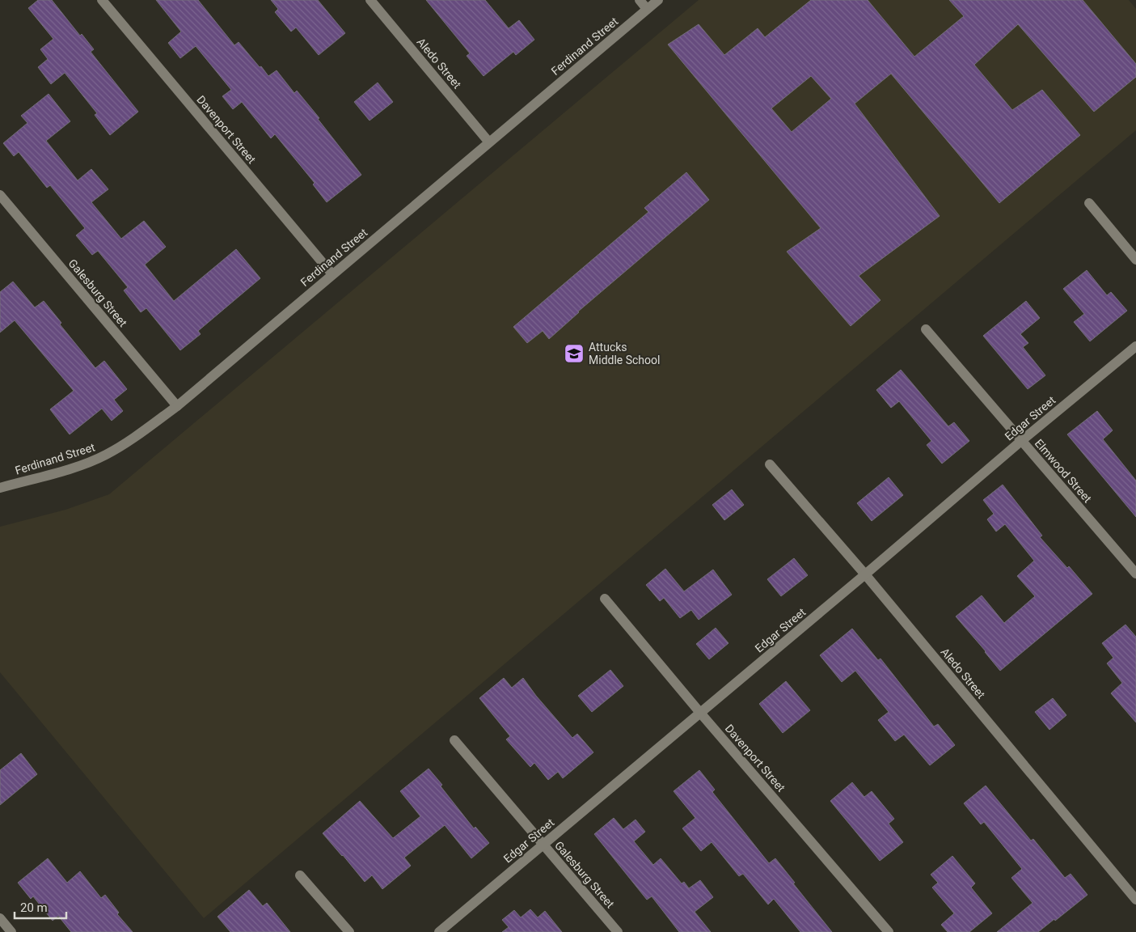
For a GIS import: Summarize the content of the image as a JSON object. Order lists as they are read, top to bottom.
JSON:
{
  "streets": {
    "street": [
      "Ferdinand Street",
      "Aledo Street",
      "Davenport Street",
      "Galesburg Street",
      "Edgar Street",
      "Elmwood Street"
    ]
  },
  "crossings": [
    ["Ferdinand Street", "Aledo Street"],
    ["Ferdinand Street", "Davenport Street"],
    ["Ferdinand Street", "Galesburg Street"],
    ["Aledo Street", "Edgar Street"],
    ["Davenport Street", "Edgar Street"],
    ["Galesburg Street", "Edgar Street"],
    ["Edgar Street", "Elmwood Street"]
  ],
  "places": {
    "school or university": ["Attucks Middle School"]
  },
  "scale_bar": "20 m"
}
